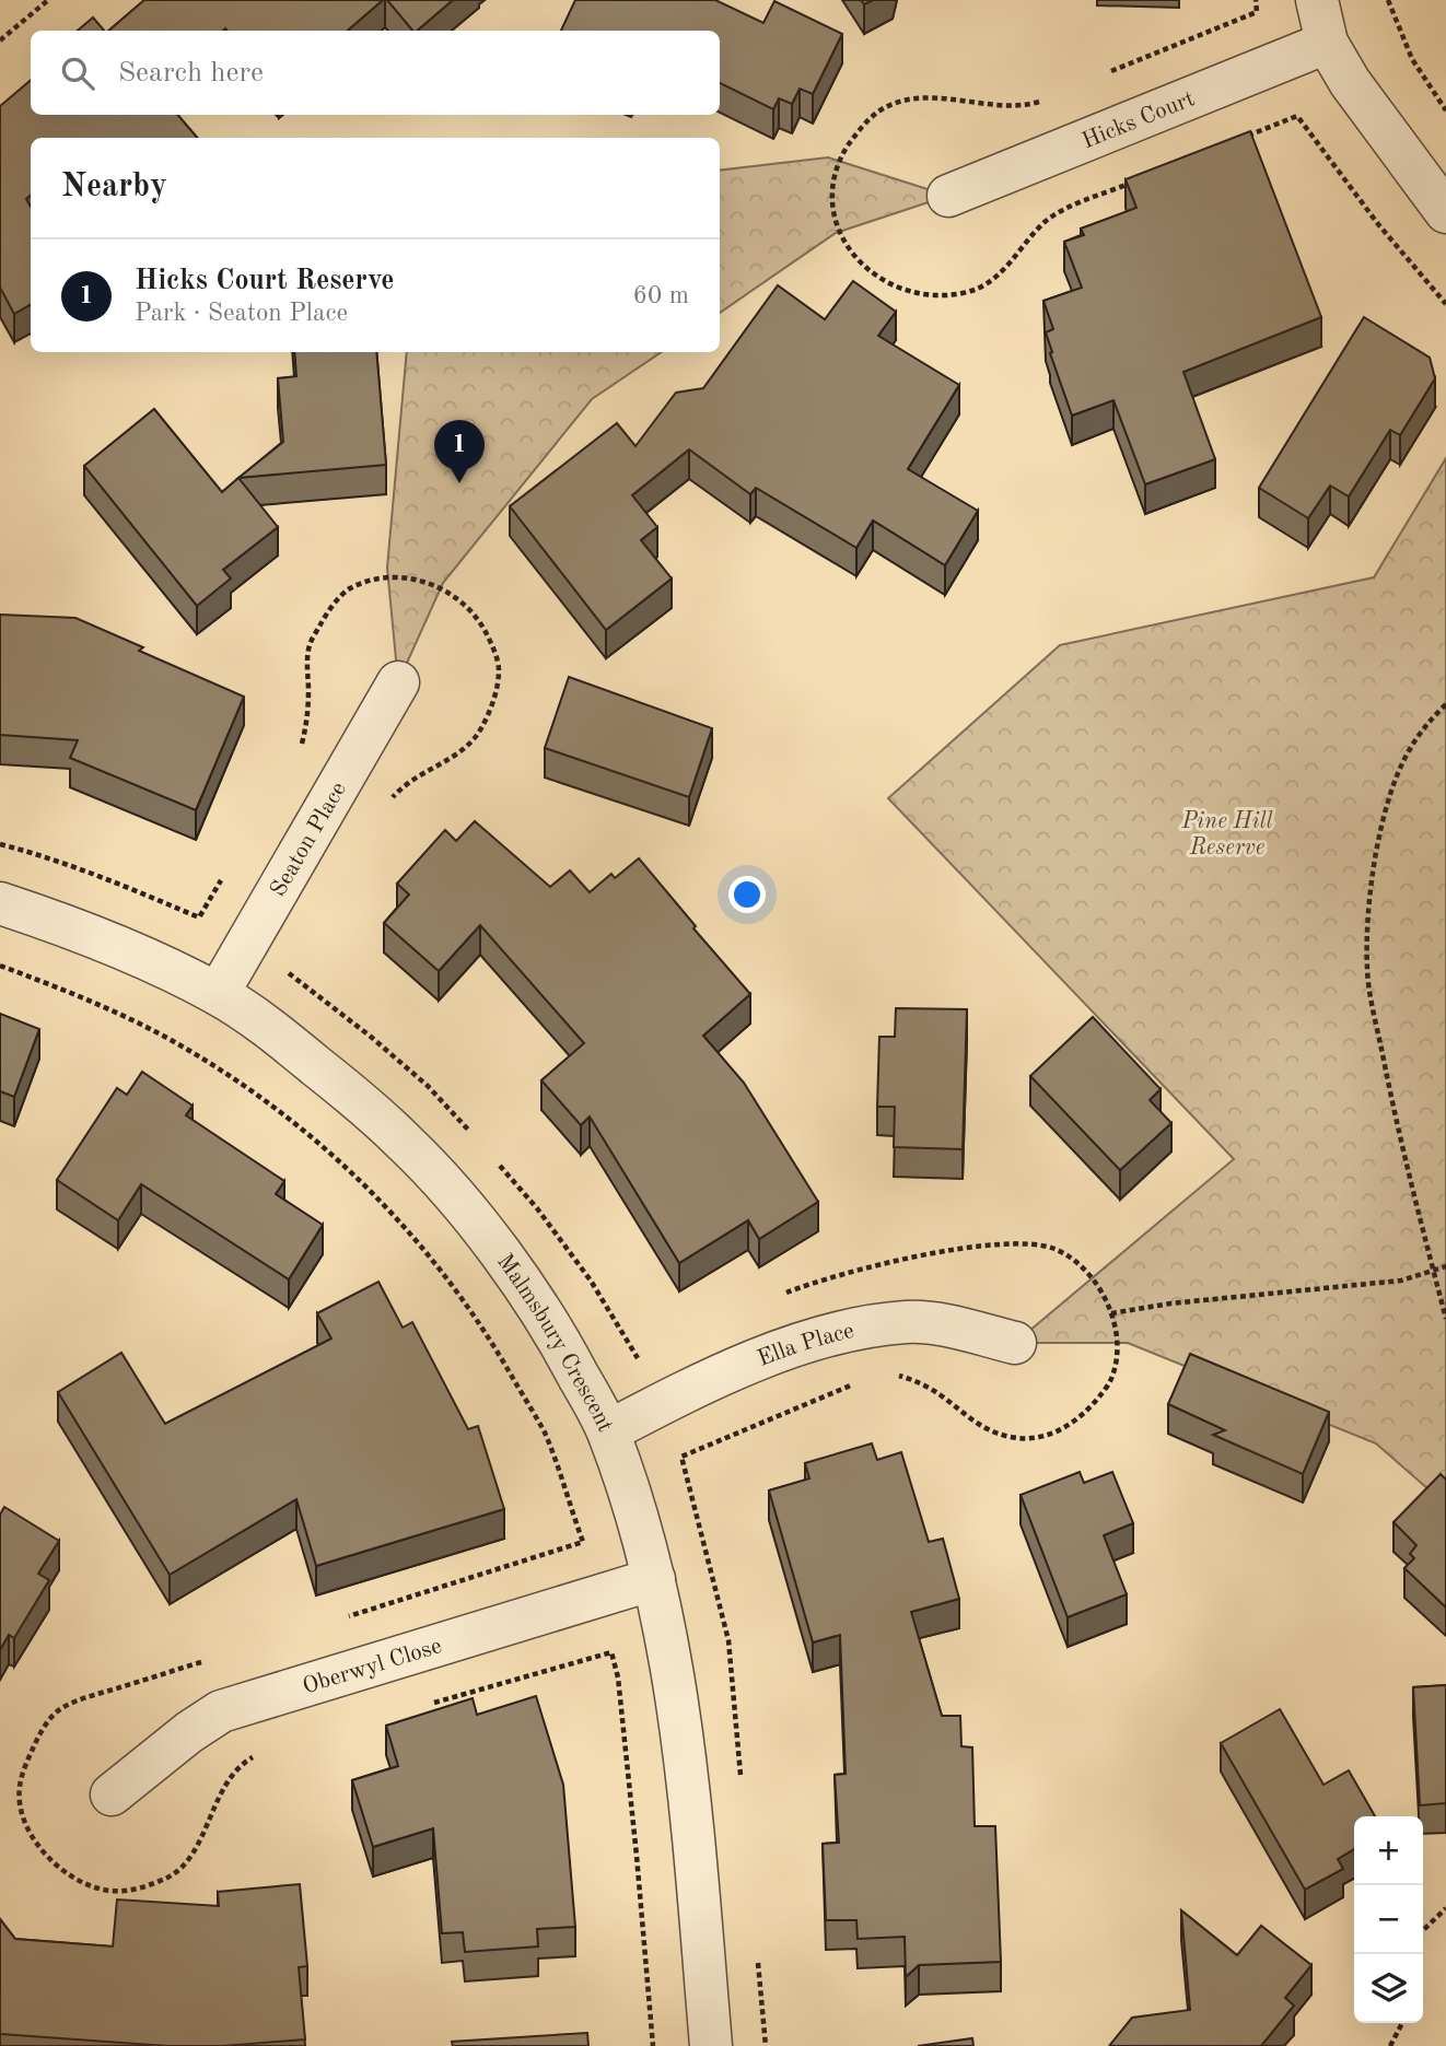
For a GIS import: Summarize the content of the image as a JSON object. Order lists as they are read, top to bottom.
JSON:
{
  "streets": {
    "street": [
      "Hicks Court",
      "Seaton Place",
      "Malmsbury Crescent",
      "Ella Place",
      "Oberwyl Close"
    ]
  },
  "crossings": [
    ["Seaton Place", "Malmsbury Crescent"],
    ["Malmsbury Crescent", "Ella Place"],
    ["Malmsbury Crescent", "Oberwyl Close"]
  ],
  "parks": ["Pine Hill Reserve"],
  "page": {
    "search": "Search here",
    "heading": "Nearby",
    "list": [
      {
        "mark": "1",
        "name": "Hicks Court Reserve",
        "note": "Park · Seaton Place",
        "value": "60 m"
      }
    ],
    "pins": "1",
    "map_buttons": ["+", "−"]
  }
}
